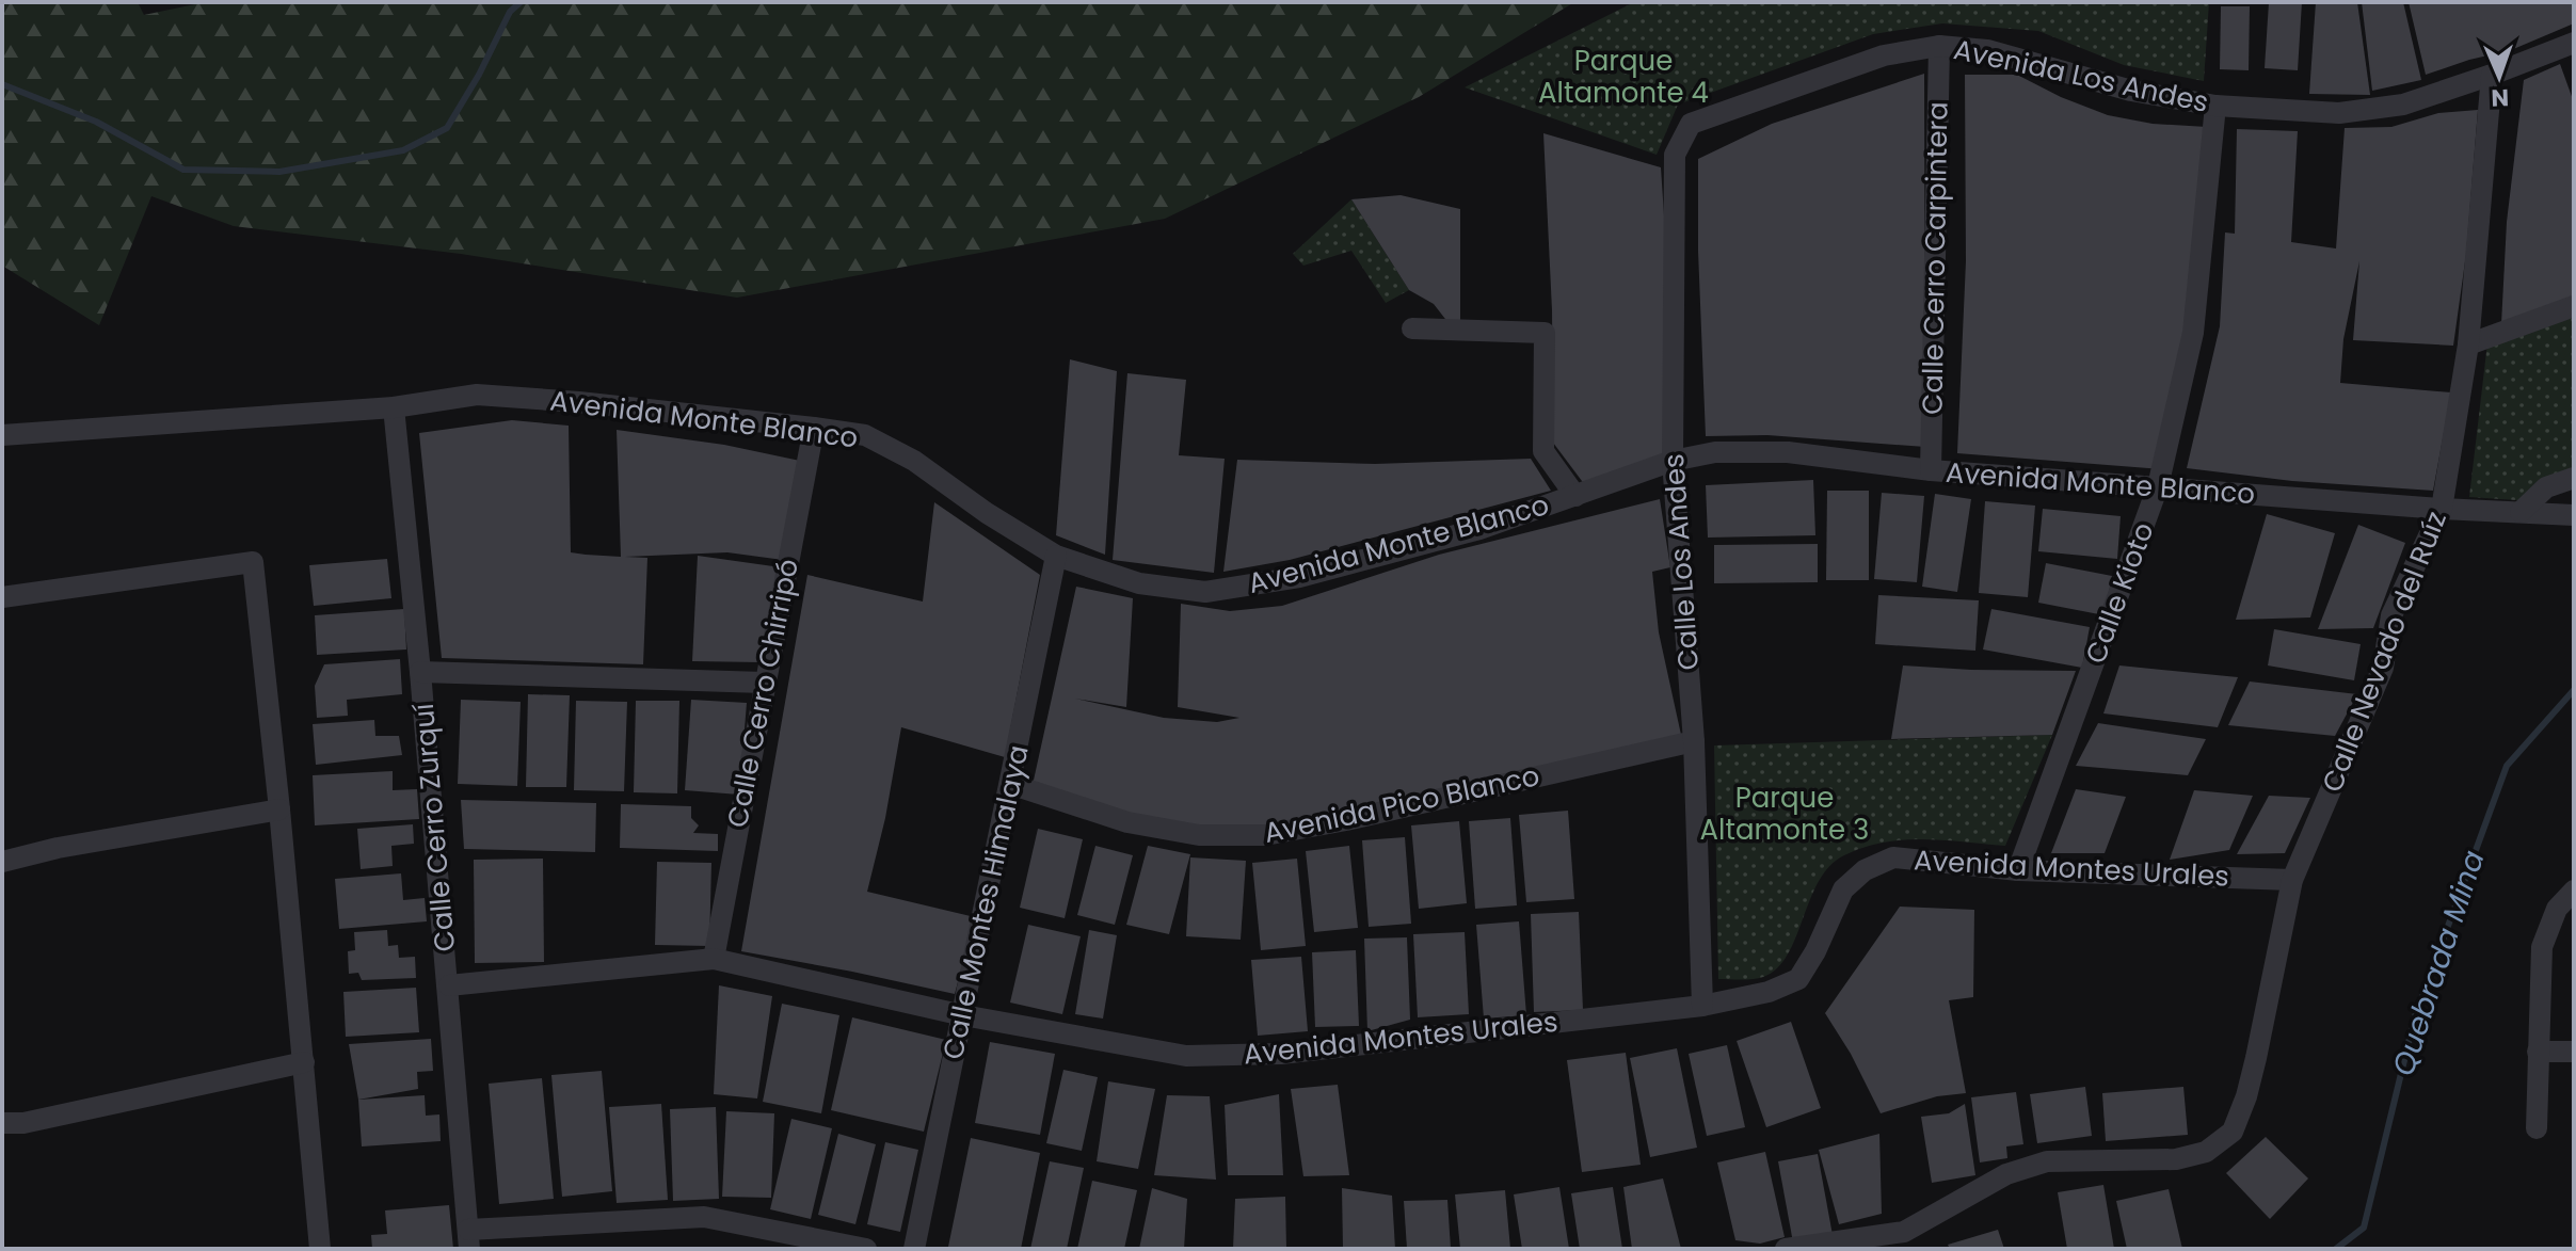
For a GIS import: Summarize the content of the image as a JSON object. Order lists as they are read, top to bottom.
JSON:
{
  "streets": {
    "street": [
      "Avenida Los Andes",
      "Calle Cerro Carpintera",
      "Avenida Monte Blanco",
      "Calle Los Andes",
      "Calle Kioto",
      "Calle Nevado del Ruíz",
      "Calle Cerro Chirripó",
      "Avenida Pico Blanco",
      "Calle Cerro Zurquí",
      "Avenida Montes Urales",
      "Calle Montes Himalaya"
    ]
  },
  "crossings": [
    ["Avenida Los Andes", "Calle Cerro Carpintera"],
    ["Avenida Los Andes", "Calle Los Andes"],
    ["Avenida Los Andes", "Calle Kioto"],
    ["Avenida Los Andes", "Calle Nevado del Ruíz"],
    ["Calle Cerro Carpintera", "Avenida Monte Blanco"],
    ["Avenida Monte Blanco", "Calle Los Andes"],
    ["Avenida Monte Blanco", "Calle Kioto"],
    ["Avenida Monte Blanco", "Calle Nevado del Ruíz"],
    ["Avenida Monte Blanco", "Calle Cerro Chirripó"],
    ["Avenida Monte Blanco", "Calle Cerro Zurquí"],
    ["Avenida Monte Blanco", "Calle Montes Himalaya"],
    ["Calle Los Andes", "Avenida Pico Blanco"],
    ["Calle Los Andes", "Avenida Montes Urales"],
    ["Calle Kioto", "Avenida Montes Urales"],
    ["Calle Nevado del Ruíz", "Avenida Montes Urales"],
    ["Calle Cerro Chirripó", "Avenida Montes Urales"],
    ["Avenida Pico Blanco", "Calle Montes Himalaya"],
    ["Calle Cerro Zurquí", "Avenida Montes Urales"],
    ["Avenida Montes Urales", "Calle Montes Himalaya"]
  ],
  "water": ["Quebrada Mina"],
  "parks": ["Parque Altamonte 4", "Parque Altamonte 3"],
  "north": "bottom"
}
